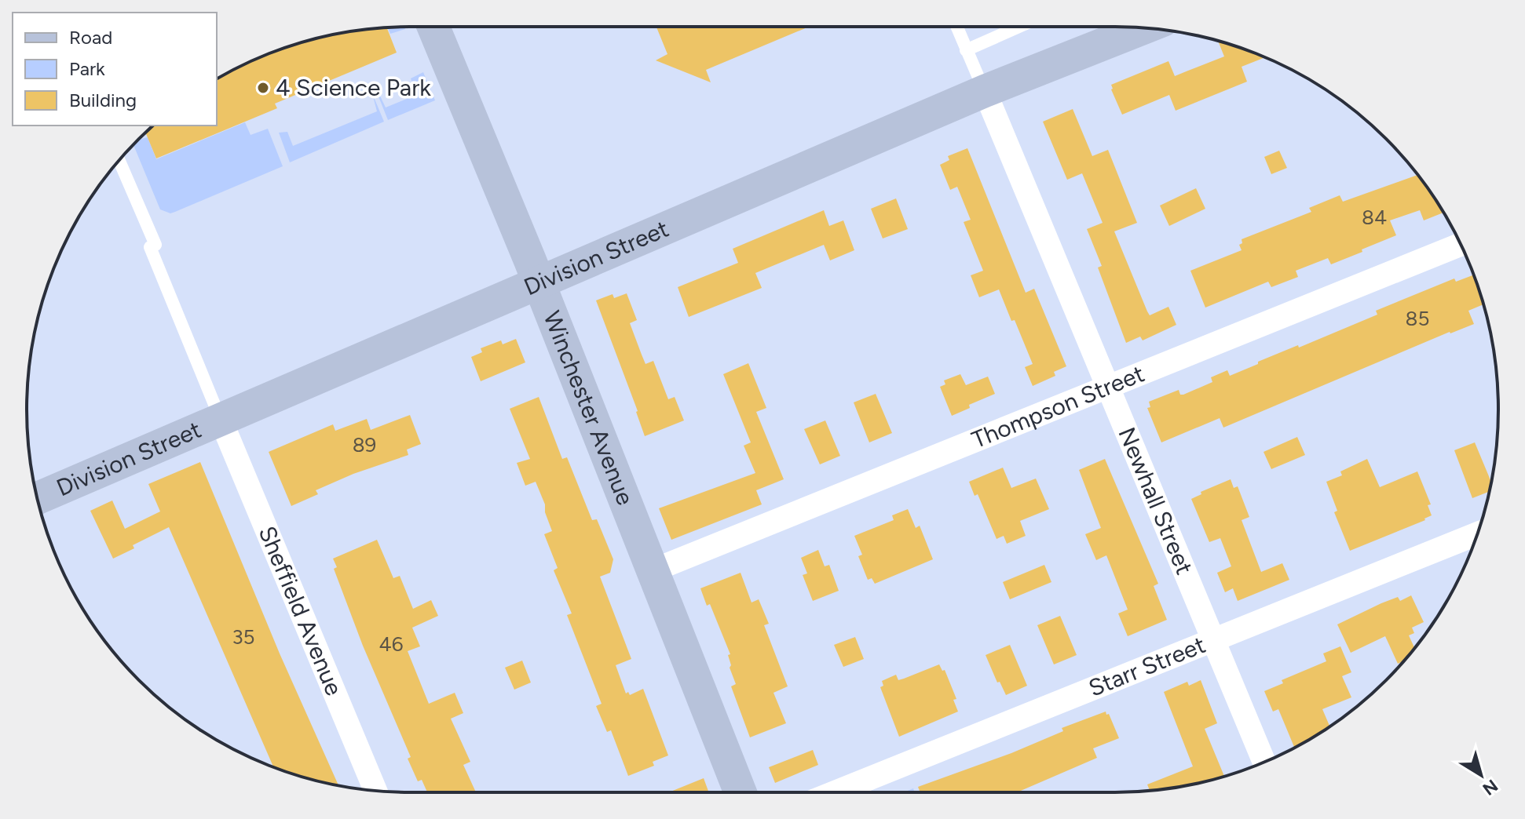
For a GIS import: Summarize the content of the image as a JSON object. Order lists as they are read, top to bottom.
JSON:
{
  "streets": {
    "main road": ["Division Street", "Winchester Avenue"],
    "street": [
      "Thompson Street",
      "Newhall Street",
      "Sheffield Avenue",
      "Starr Street"
    ]
  },
  "crossings": [
    ["Division Street", "Winchester Avenue"],
    ["Division Street", "Newhall Street"],
    ["Division Street", "Sheffield Avenue"],
    ["Thompson Street", "Winchester Avenue"],
    ["Thompson Street", "Newhall Street"],
    ["Newhall Street", "Starr Street"]
  ],
  "places": ["4 Science Park"],
  "house_numbers": [
    "84",
    "85",
    "89",
    "35",
    "46"
  ],
  "legend": ["Road", "Park", "Building"],
  "north": "bottom right"
}
